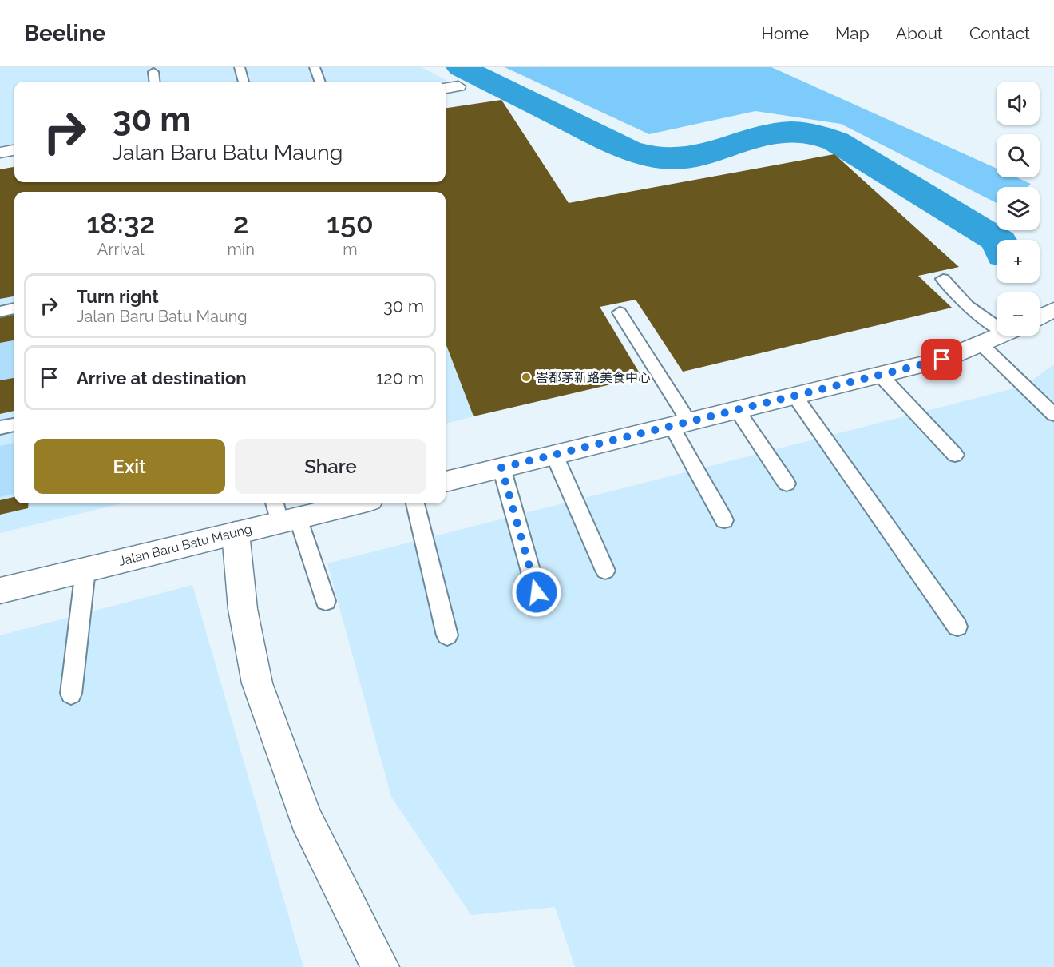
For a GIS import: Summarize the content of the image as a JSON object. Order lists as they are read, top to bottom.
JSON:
{
  "streets": {
    "street": ["Jalan Baru Batu Maung"]
  },
  "places": ["峇都茅新路美食中心"],
  "page": {
    "header": "Beeline",
    "nav": [
      "Home",
      "Map",
      "About",
      "Contact"
    ],
    "map_buttons": ["+", "−"],
    "turn": ["30 m", "Jalan Baru Batu Maung"],
    "eta": [
      "18:32",
      "Arrival",
      "2",
      "min",
      "150",
      "m"
    ],
    "list": [
      {
        "name": "Turn right",
        "note": "Jalan Baru Batu Maung",
        "value": "30 m"
      },
      {
        "name": "Arrive at destination",
        "value": "120 m"
      }
    ],
    "buttons": ["Exit", "Share"]
  }
}
